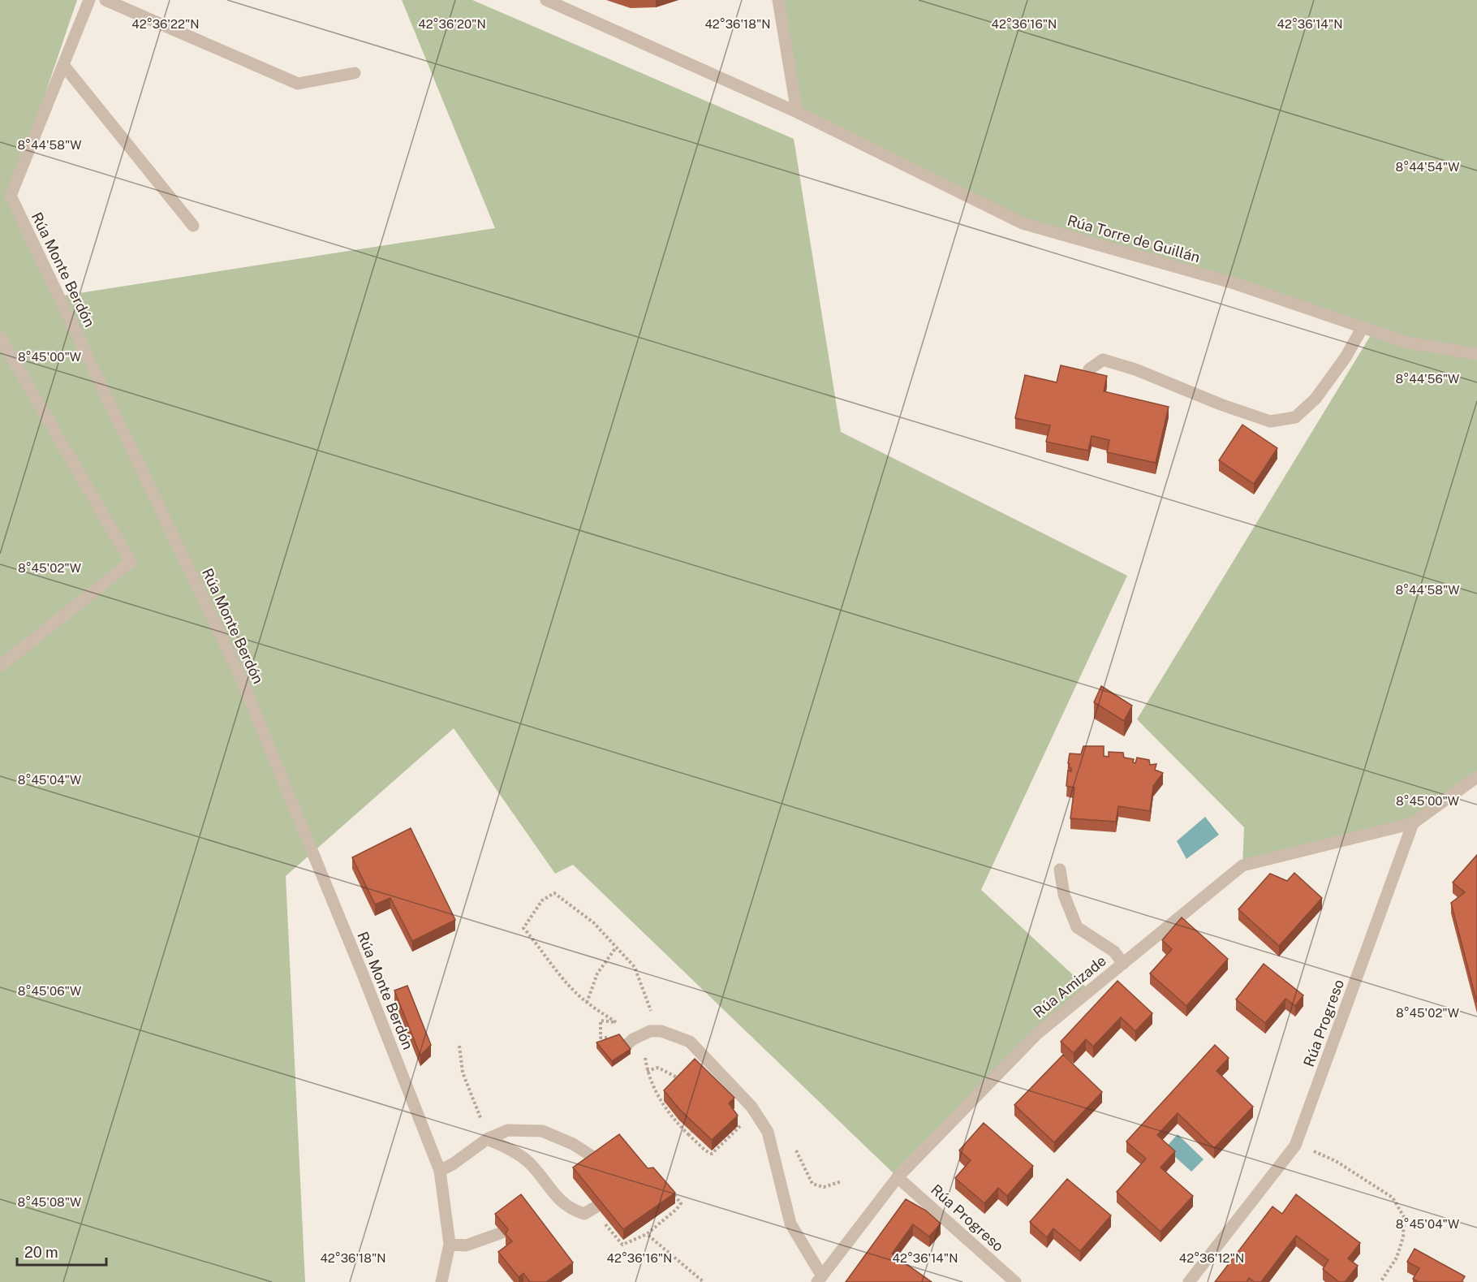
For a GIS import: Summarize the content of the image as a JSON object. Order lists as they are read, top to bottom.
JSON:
{
  "streets": {
    "street": [
      "Rúa Torre de Guillán",
      "Rúa Monte Berdón",
      "Rúa Amizade",
      "Rúa Progreso"
    ]
  },
  "crossings": [
    ["Rúa Amizade", "Rúa Progreso"]
  ],
  "scale_bar": "20 m",
  "coordinates": [
    "42°36'22\"N",
    "42°36'20\"N",
    "42°36'18\"N",
    "42°36'16\"N",
    "42°36'14\"N",
    "8°44'58\"W",
    "8°44'54\"W",
    "8°45'00\"W",
    "8°44'56\"W",
    "8°45'02\"W",
    "8°45'04\"W",
    "8°45'06\"W",
    "8°45'08\"W",
    "42°36'12\"N"
  ]
}
